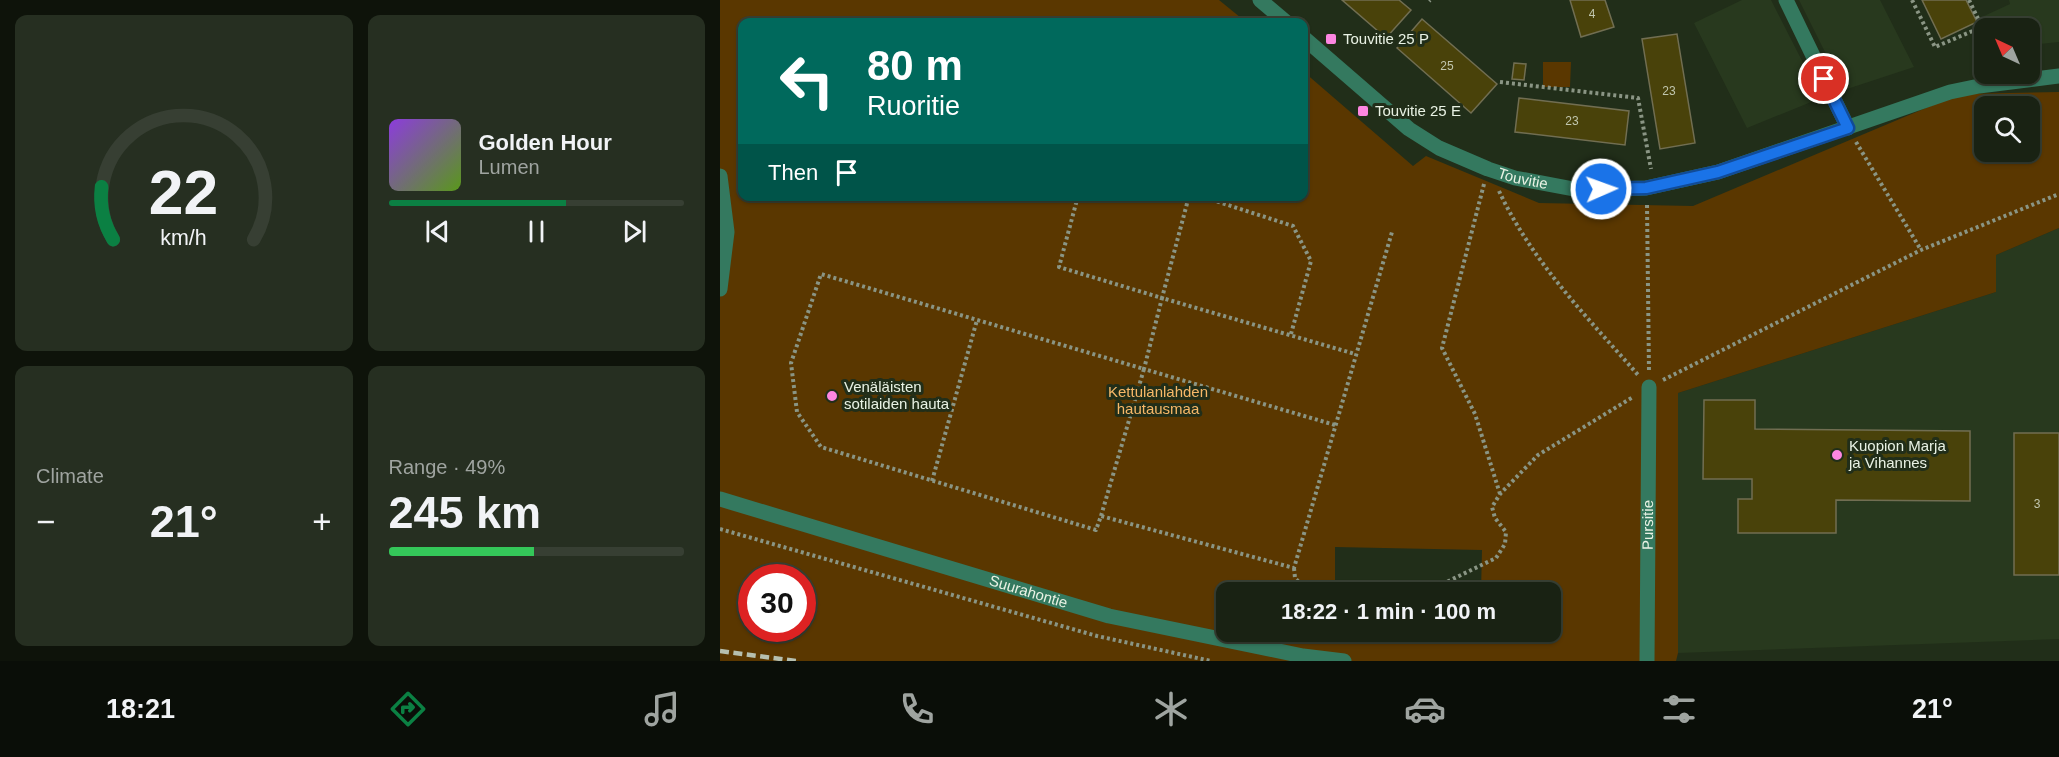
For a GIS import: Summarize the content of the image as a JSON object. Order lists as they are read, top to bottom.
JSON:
{
  "streets": {
    "street": ["Touvitie", "Pursitie", "Suurahontie"]
  },
  "parks": ["Kettulanlahden hautausmaa"],
  "places": {
    "transit": ["Touvitie 25 P", "Touvitie 25 E"],
    "other": ["Venäläisten sotilaiden hauta", "Kuopion Marja ja Vihannes"]
  },
  "house_numbers": [
    "4",
    "25",
    "23",
    "23",
    "3"
  ],
  "north": "top left",
  "page": {
    "turn": ["80 m", "Ruoritie"],
    "song": ["Golden Hour", "Lumen"],
    "then": "Then",
    "tile": [
      "Climate",
      ["Range · 49%", "245 km"]
    ],
    "heat": ["−", "21°", "+"],
    "limit": "30",
    "trip": "18:22 · 1 min · 100 m",
    "tabs": ["18:21", "21°"],
    "gauge": ["22", "km/h"]
  }
}
